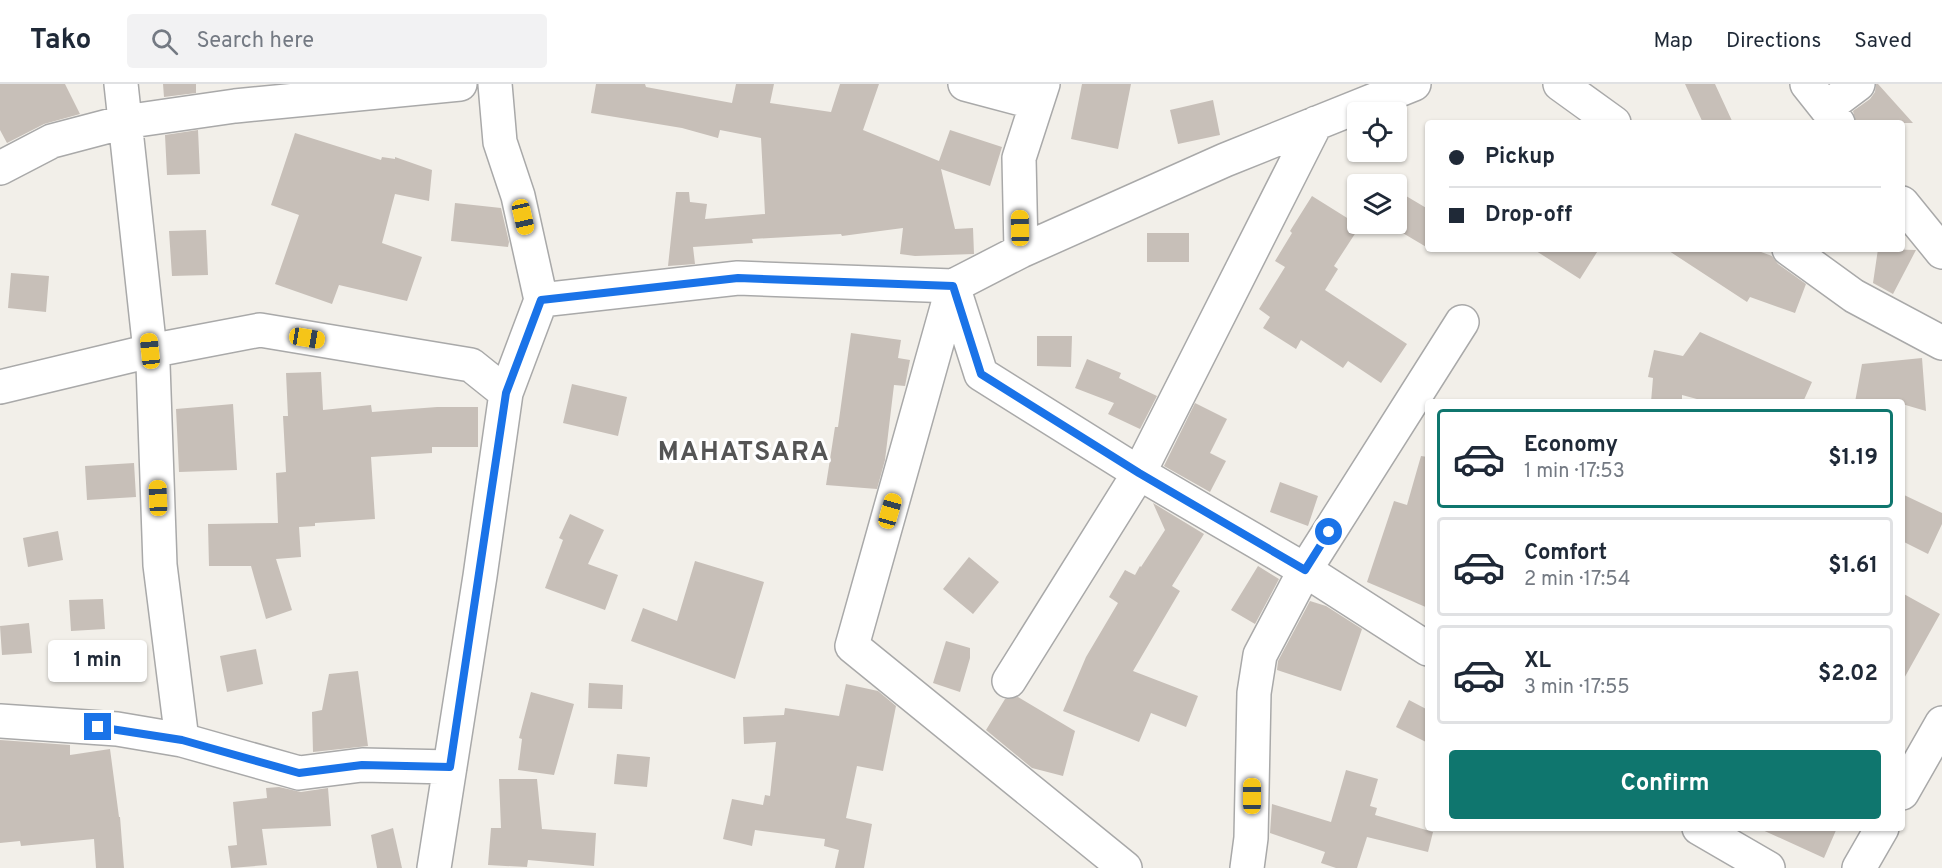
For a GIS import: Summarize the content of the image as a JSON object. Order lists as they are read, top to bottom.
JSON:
{
  "districts": ["MAHATSARA"],
  "page": {
    "header": "Tako",
    "search": "Search here",
    "nav": ["Map", "Directions", "Saved"],
    "banner": ["Pickup", "Drop-off"],
    "list": [
      {
        "name": "Economy",
        "note": "1 min · 17:53",
        "value": "$1.19"
      },
      {
        "name": "Comfort",
        "note": "2 min · 17:54",
        "value": "$1.61"
      },
      {
        "name": "XL",
        "note": "3 min · 17:55",
        "value": "$2.02"
      }
    ],
    "bubble": "1 min",
    "buttons": "Confirm"
  }
}
